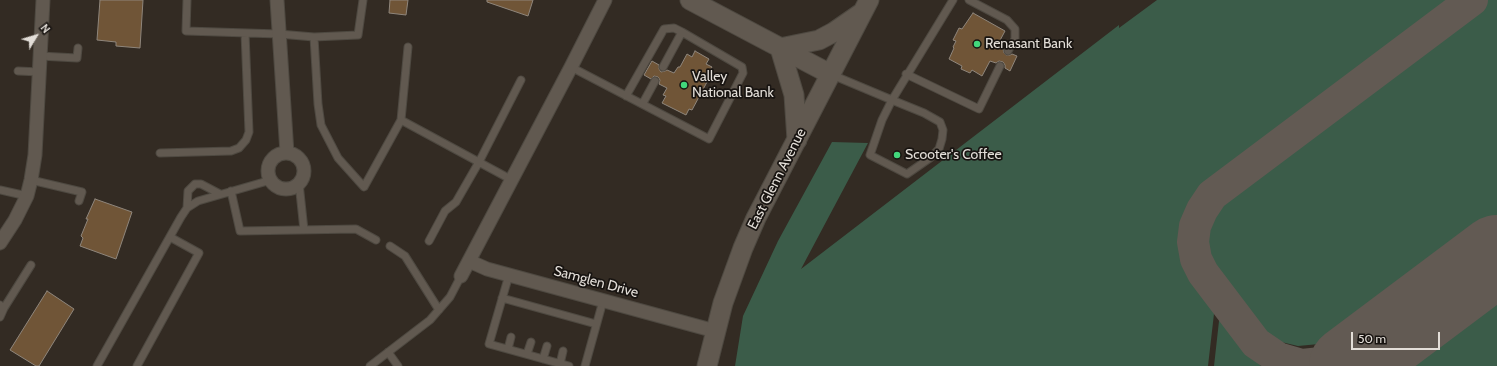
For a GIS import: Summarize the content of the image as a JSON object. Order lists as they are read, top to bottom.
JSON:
{
  "streets": {
    "main road": ["East Glenn Avenue"],
    "street": ["Samglen Drive"]
  },
  "crossings": [
    ["East Glenn Avenue", "Samglen Drive"]
  ],
  "places": ["Renasant Bank", "Valley National Bank", "Scooter's Coffee"],
  "scale_bar": "50 m",
  "north": "top right"
}
